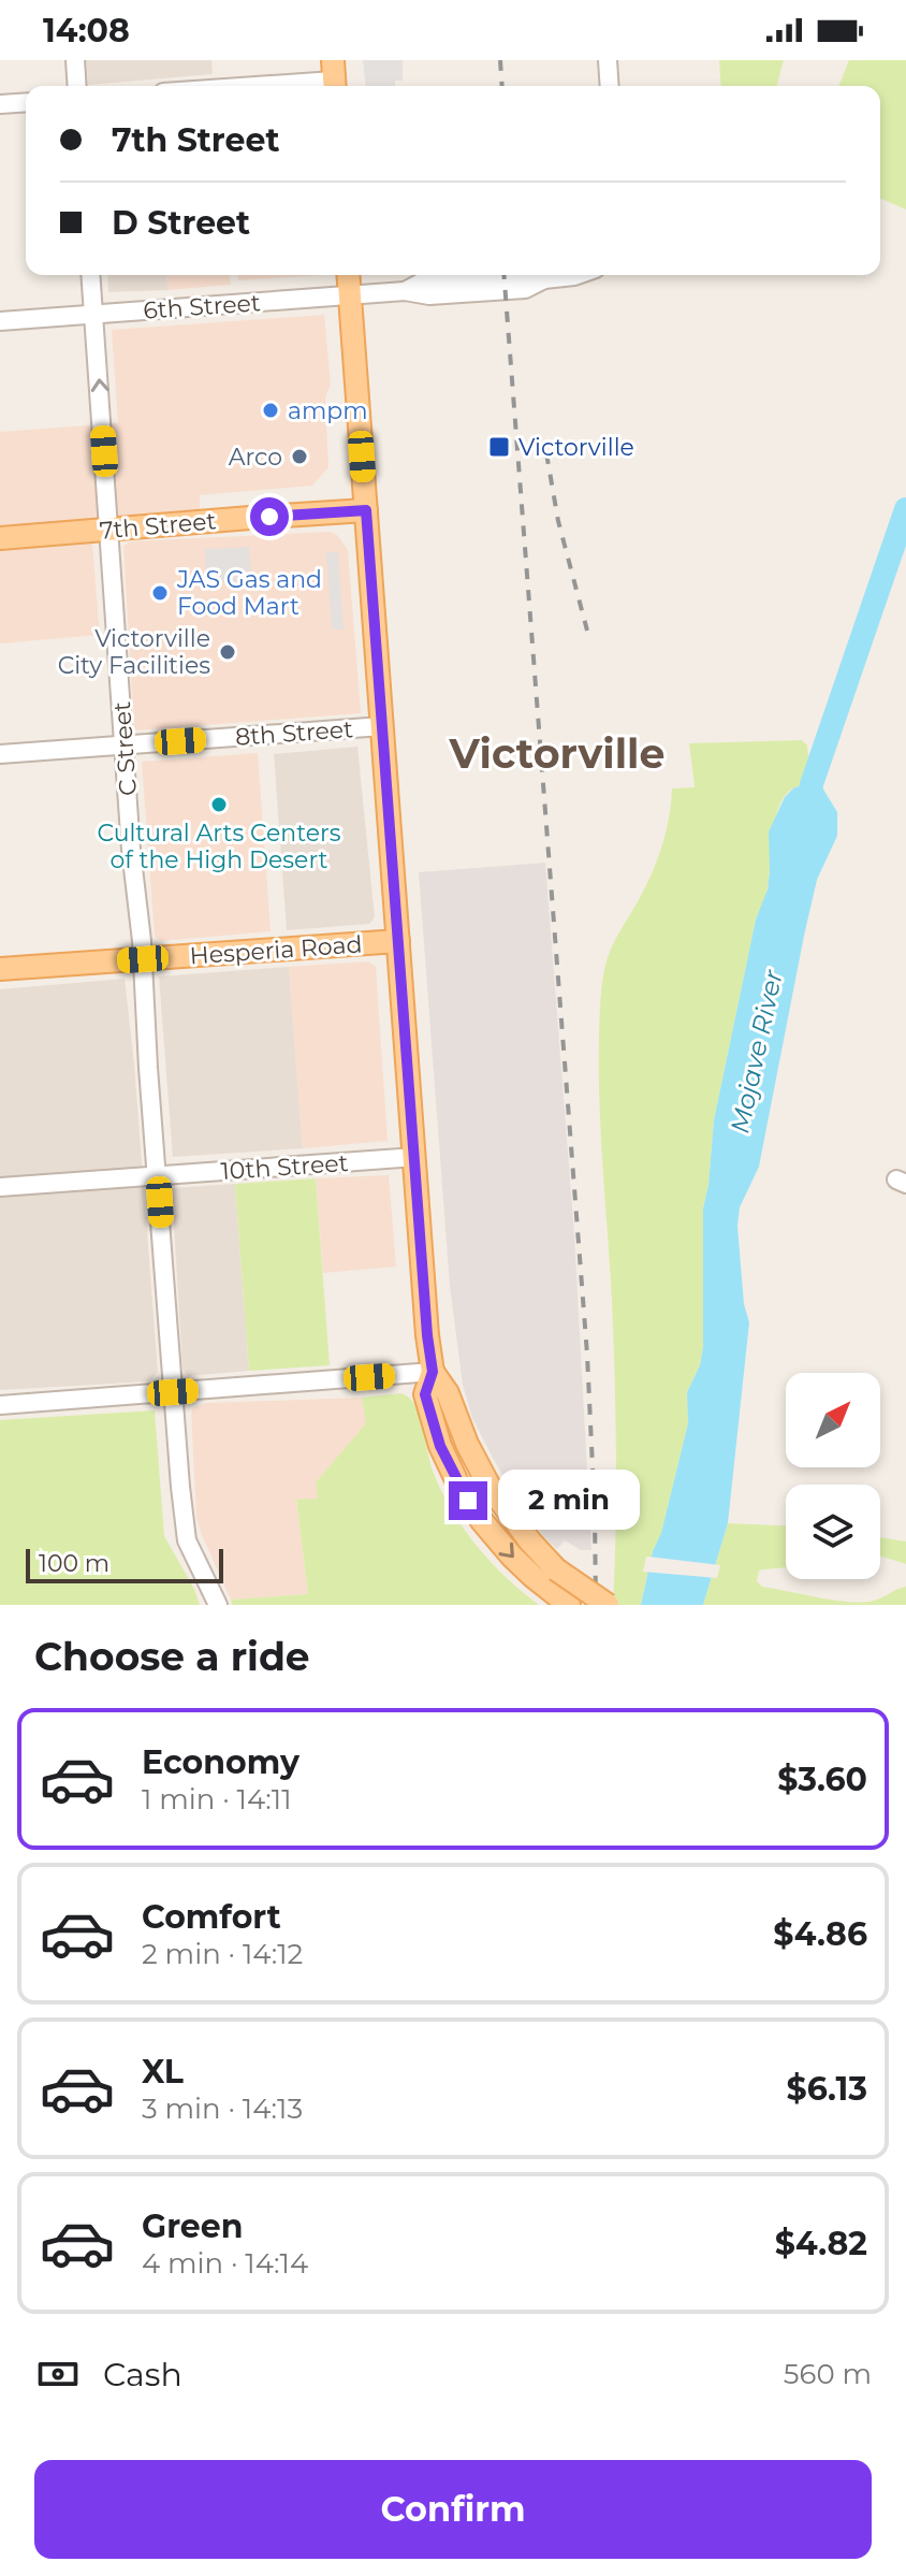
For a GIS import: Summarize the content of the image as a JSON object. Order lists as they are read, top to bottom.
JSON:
{
  "streets": {
    "main road": ["7th Street", "Hesperia Road"],
    "street": [
      "6th Street",
      "8th Street",
      "C Street",
      "10th Street"
    ]
  },
  "crossings": [
    ["6th Street", "C Street"],
    ["7th Street", "C Street"],
    ["8th Street", "C Street"],
    ["C Street", "Hesperia Road"],
    ["C Street", "10th Street"]
  ],
  "districts": ["Victorville"],
  "water": ["Mojave River"],
  "places": {
    "other": [
      "ampm",
      "Arco",
      "JAS Gas and Food Mart",
      "Victorville City Facilities",
      "Cultural Arts Centers of the High Desert"
    ],
    "transit": ["Victorville"]
  },
  "scale_bar": "100 m",
  "north": "top right",
  "page": {
    "status": "14:08",
    "banner": ["7th Street", "D Street"],
    "bubble": "2 min",
    "scale": "100 m",
    "heading": "Choose a ride",
    "list": [
      {
        "name": "Economy",
        "note": "1 min · 14:11",
        "value": "$3.60"
      },
      {
        "name": "Comfort",
        "note": "2 min · 14:12",
        "value": "$4.86"
      },
      {
        "name": "XL",
        "note": "3 min · 14:13",
        "value": "$6.13"
      },
      {
        "name": "Green",
        "note": "4 min · 14:14",
        "value": "$4.82"
      }
    ],
    "pay": ["Cash", "560 m"],
    "buttons": "Confirm"
  }
}
